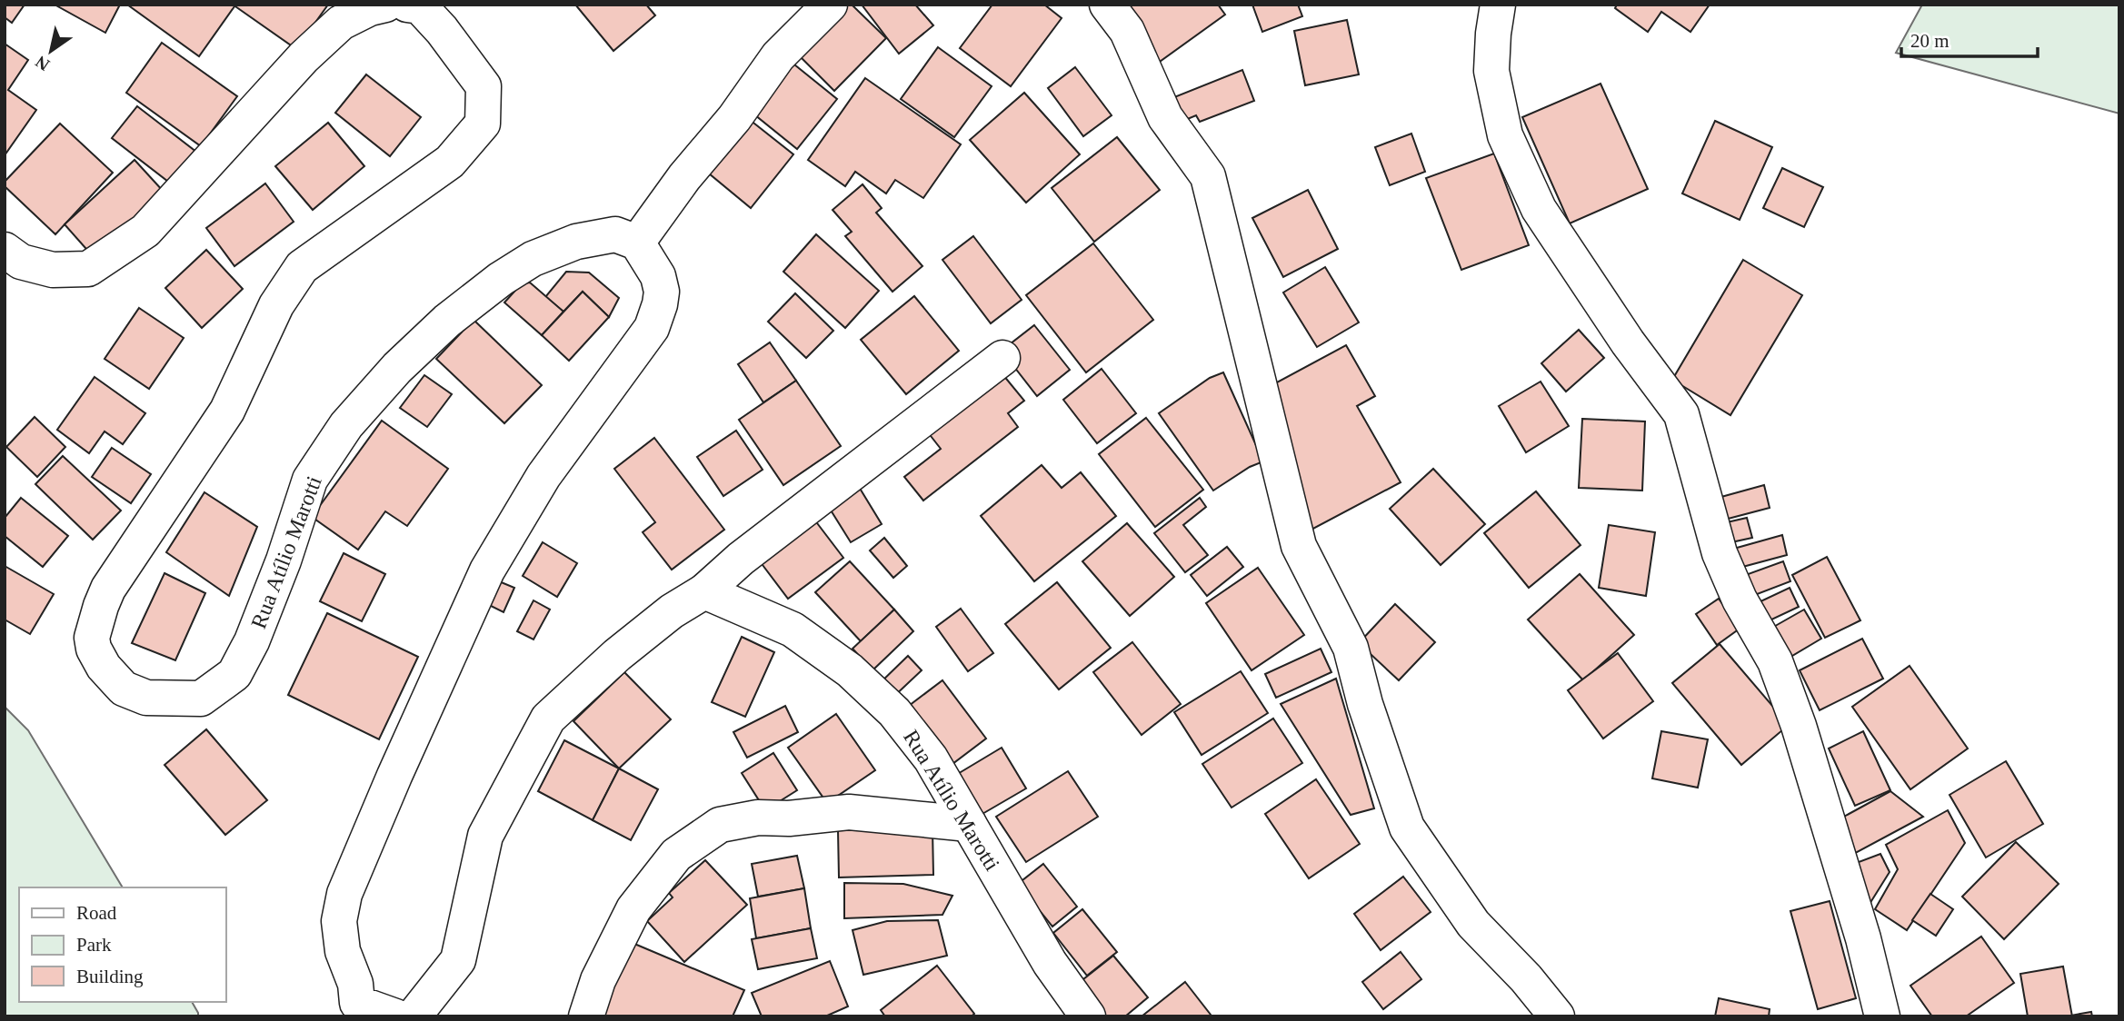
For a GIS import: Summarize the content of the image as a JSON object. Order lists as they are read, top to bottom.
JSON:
{
  "streets": {
    "street": ["Rua Atílio Marotti"]
  },
  "legend": ["Road", "Park", "Building"],
  "scale_bar": "20 m",
  "north": "bottom left"
}
